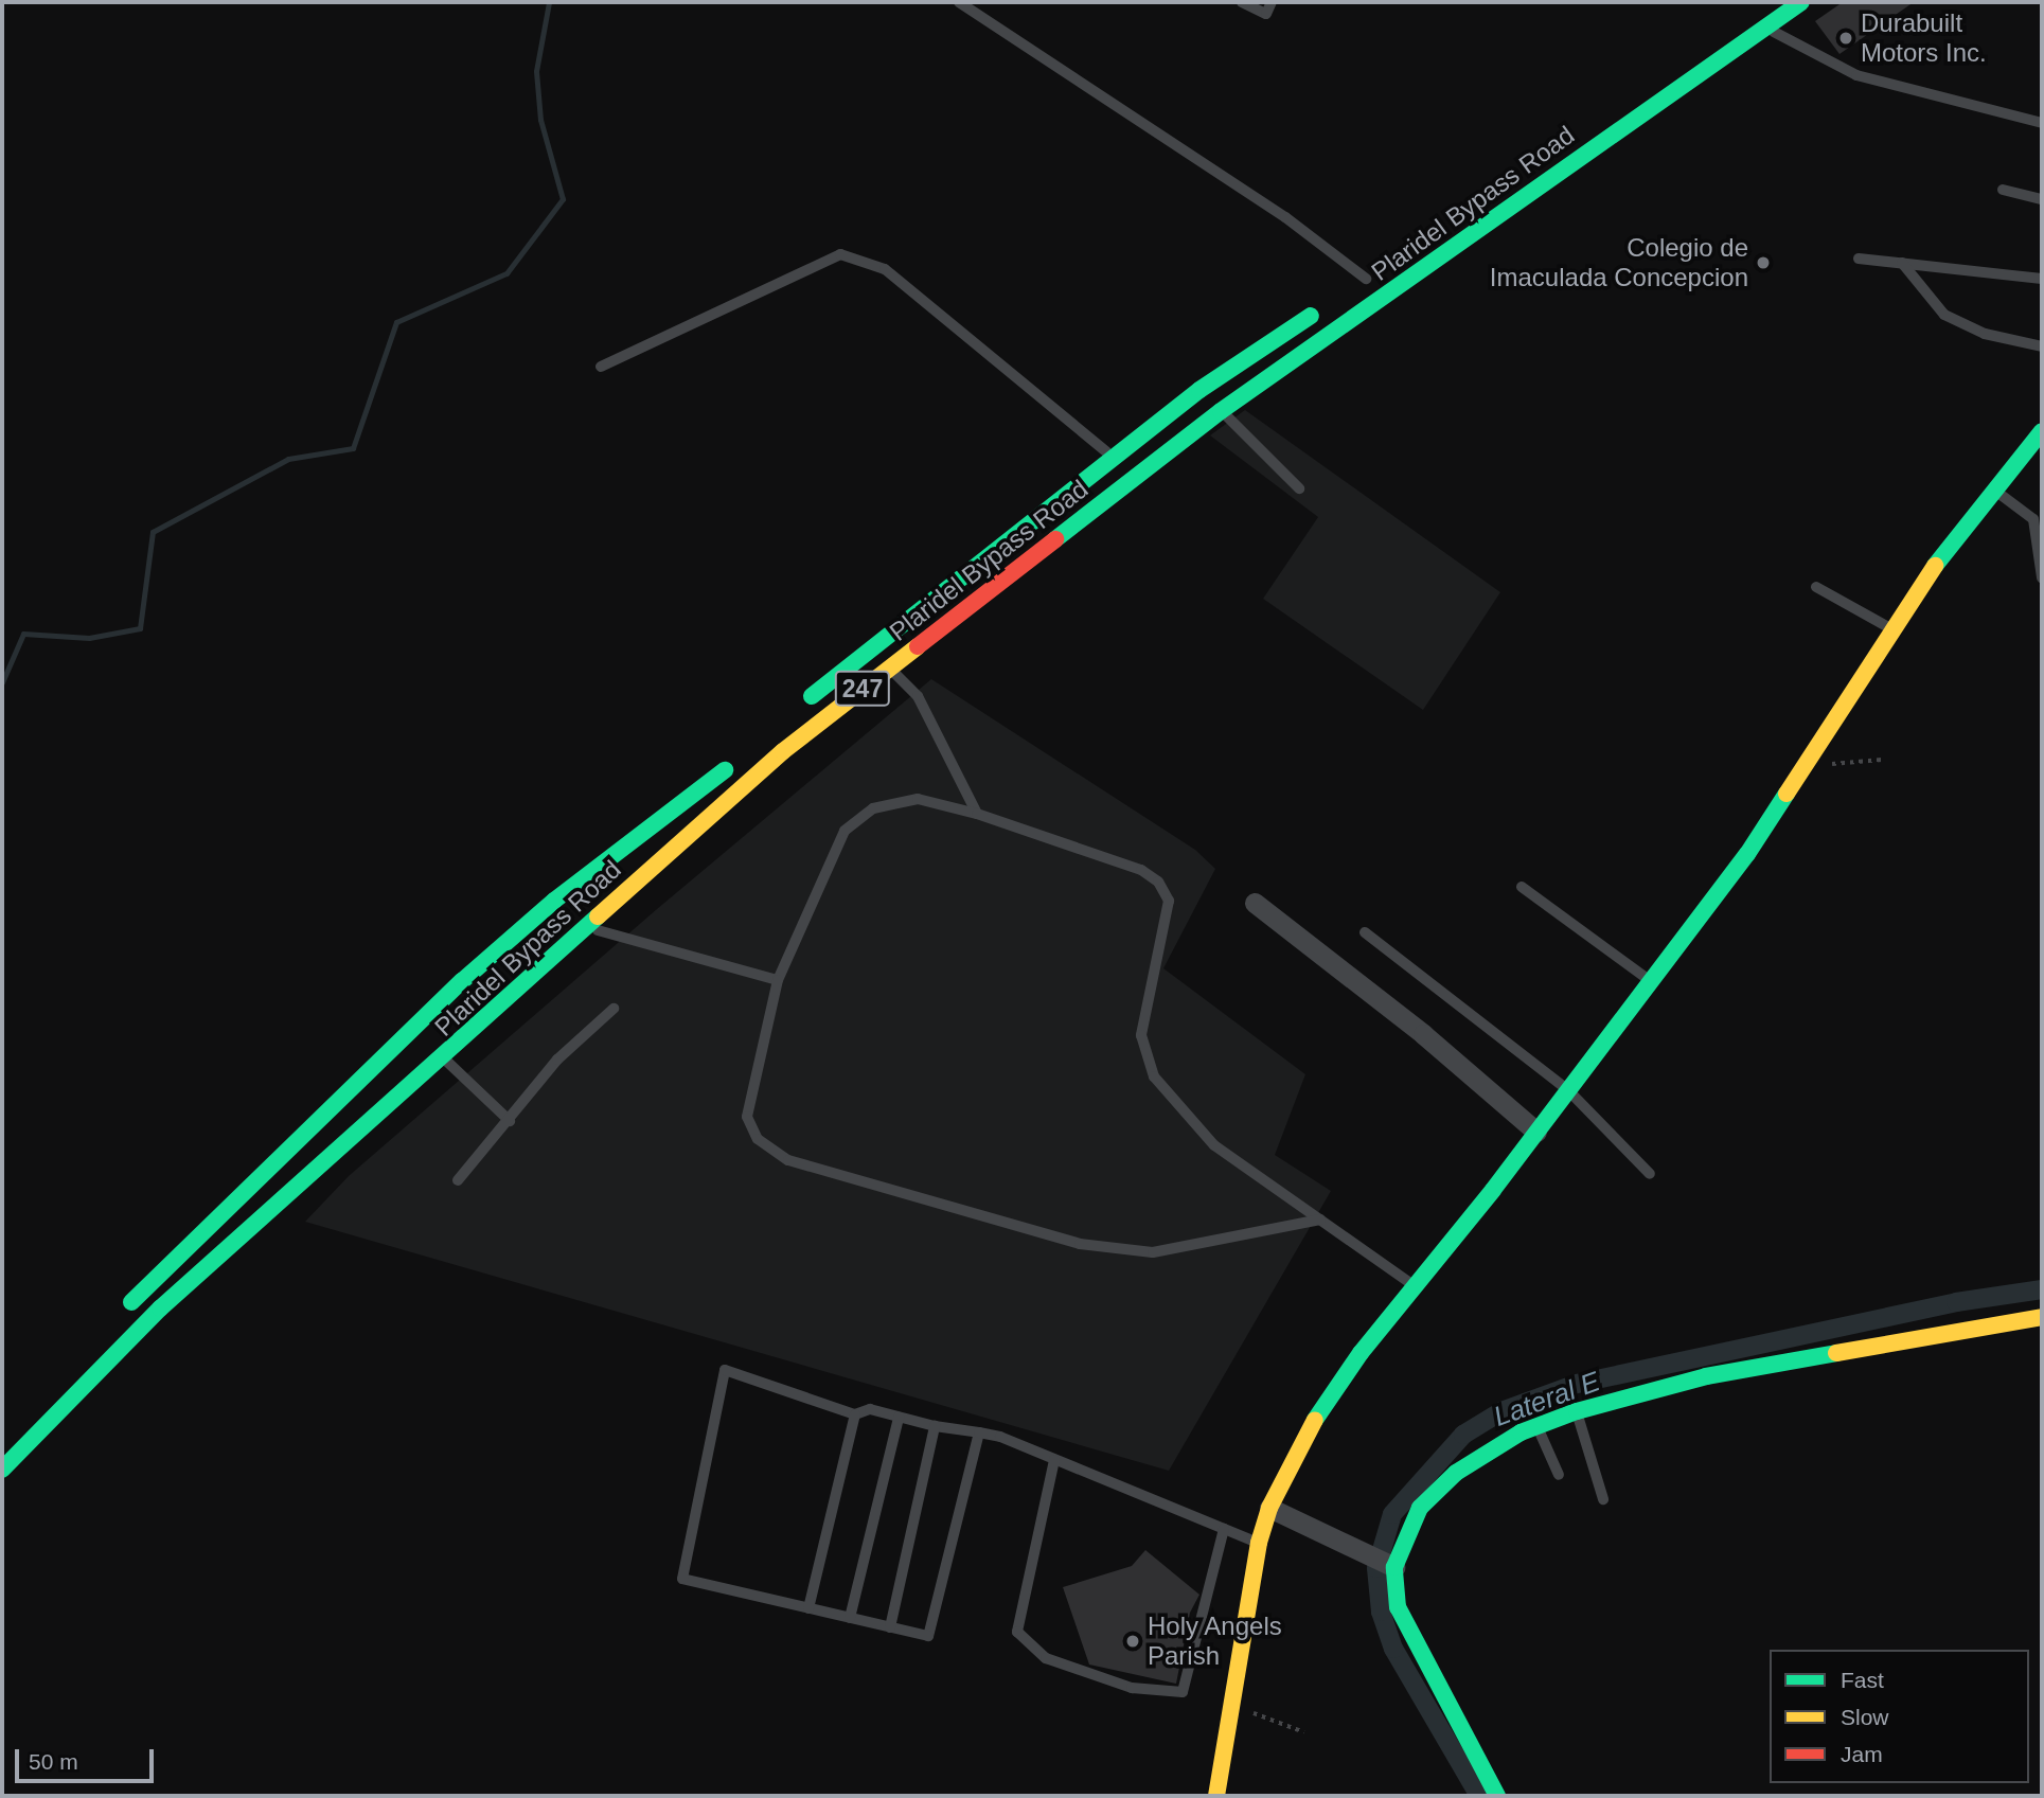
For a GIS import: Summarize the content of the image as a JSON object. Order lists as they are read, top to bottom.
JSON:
{
  "streets": {
    "main road": ["Plaridel Bypass Road", "247"]
  },
  "water": ["Lateral E"],
  "places": ["Durabuilt Motors Inc.", "Colegio de Imaculada Concepcion", "Holy Angels Parish"],
  "legend": ["Fast", "Slow", "Jam"],
  "scale_bar": "50 m"
}
